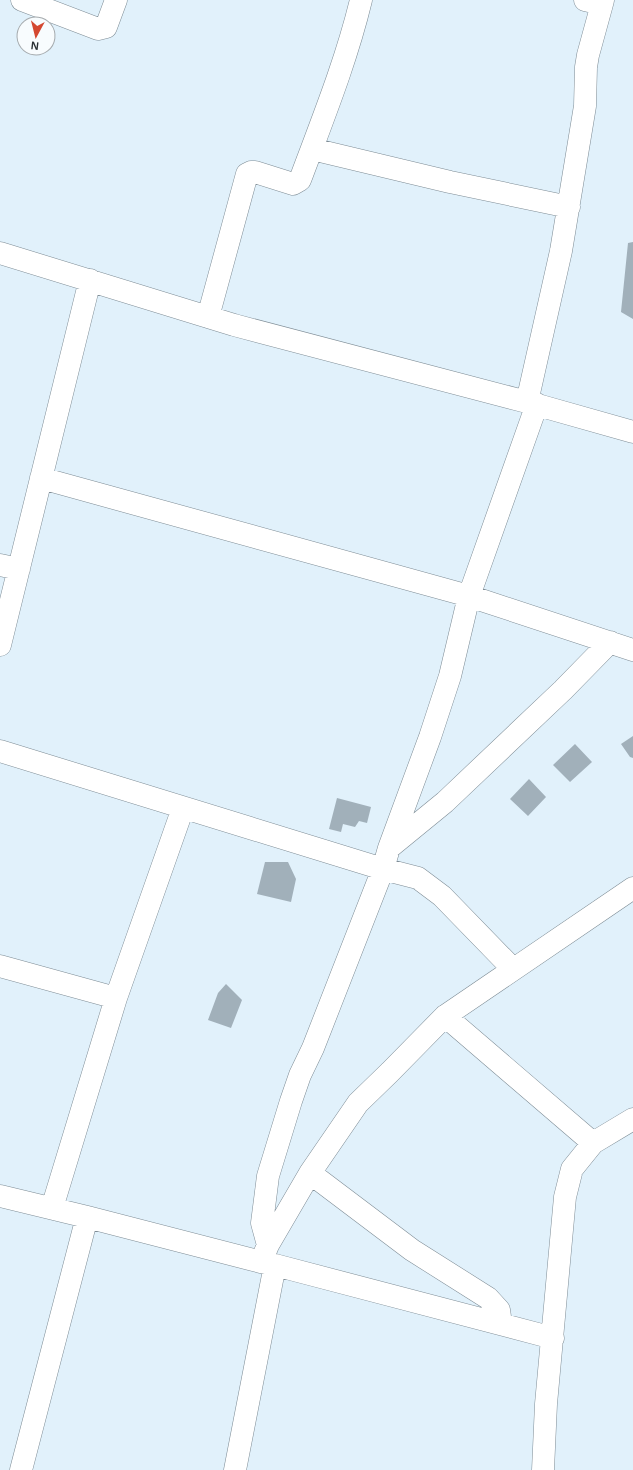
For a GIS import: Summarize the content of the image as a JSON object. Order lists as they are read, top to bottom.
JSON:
{
  "north": "bottom"
}
